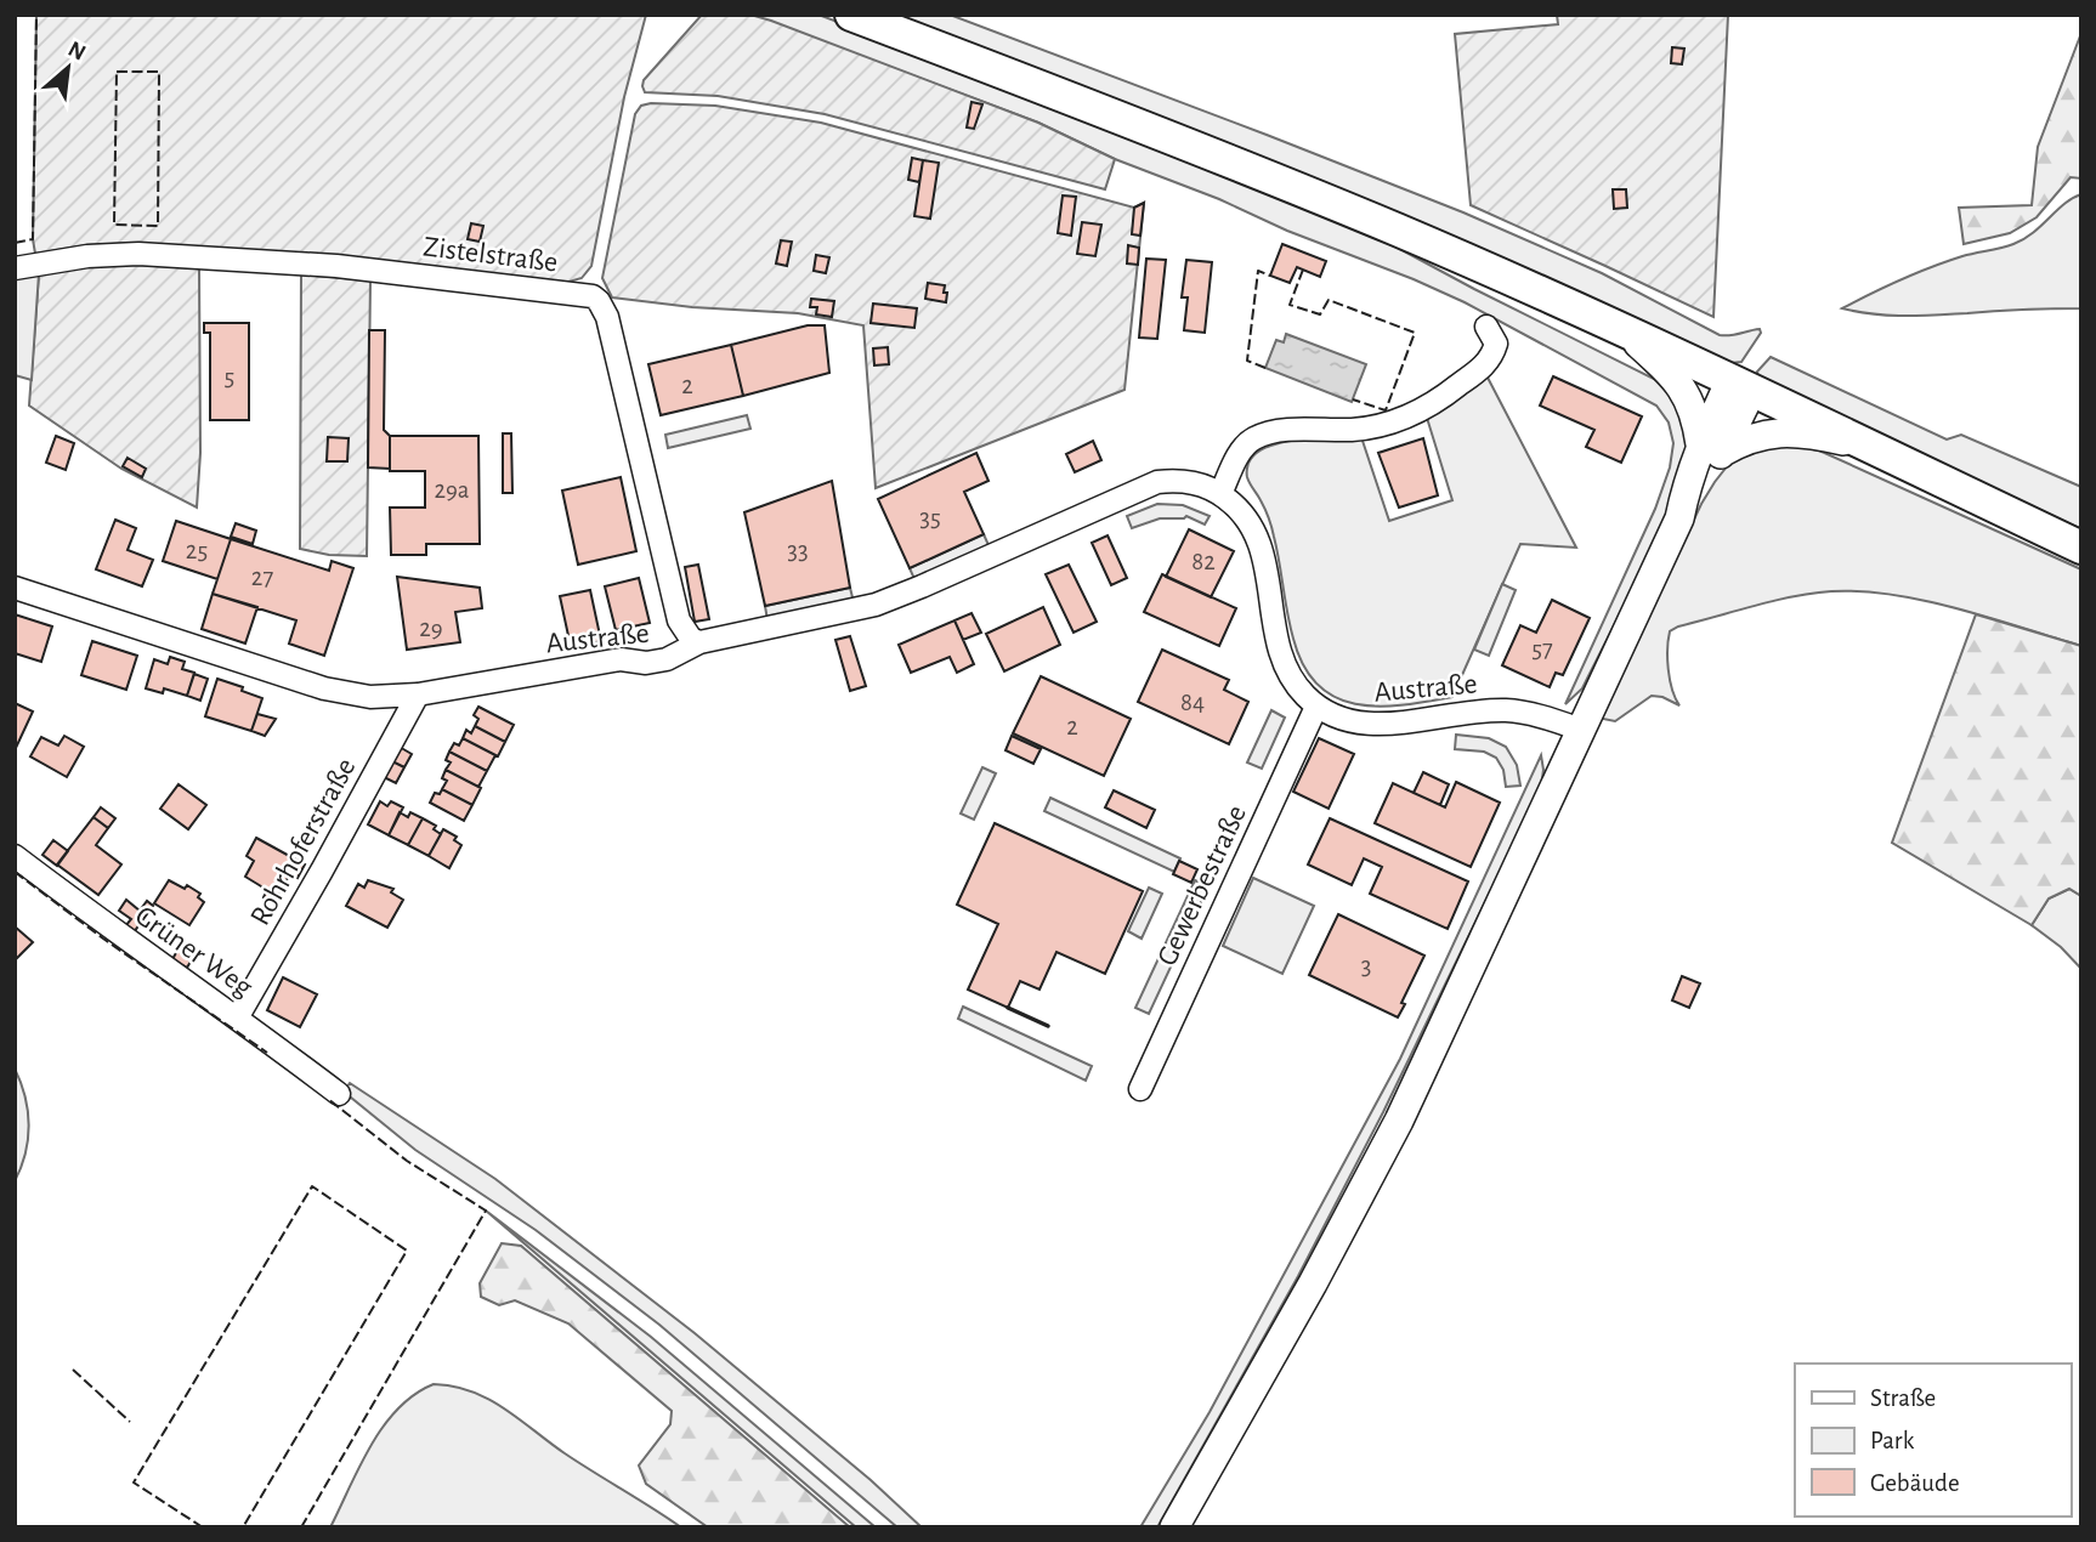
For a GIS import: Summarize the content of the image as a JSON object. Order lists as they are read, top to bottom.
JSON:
{
  "streets": {
    "street": [
      "Zistelstraße",
      "Austraße",
      "Rohrhoferstraße",
      "Gewerbestraße",
      "Grüner Weg"
    ]
  },
  "crossings": [
    ["Zistelstraße", "Austraße"],
    ["Austraße", "Rohrhoferstraße"],
    ["Austraße", "Gewerbestraße"],
    ["Rohrhoferstraße", "Grüner Weg"]
  ],
  "house_numbers": [
    "5",
    "2",
    "29a",
    "35",
    "25",
    "33",
    "82",
    "27",
    "29",
    "57",
    "84",
    "2",
    "3"
  ],
  "legend": ["Straße", "Park", "Gebäude"],
  "north": "top right"
}
